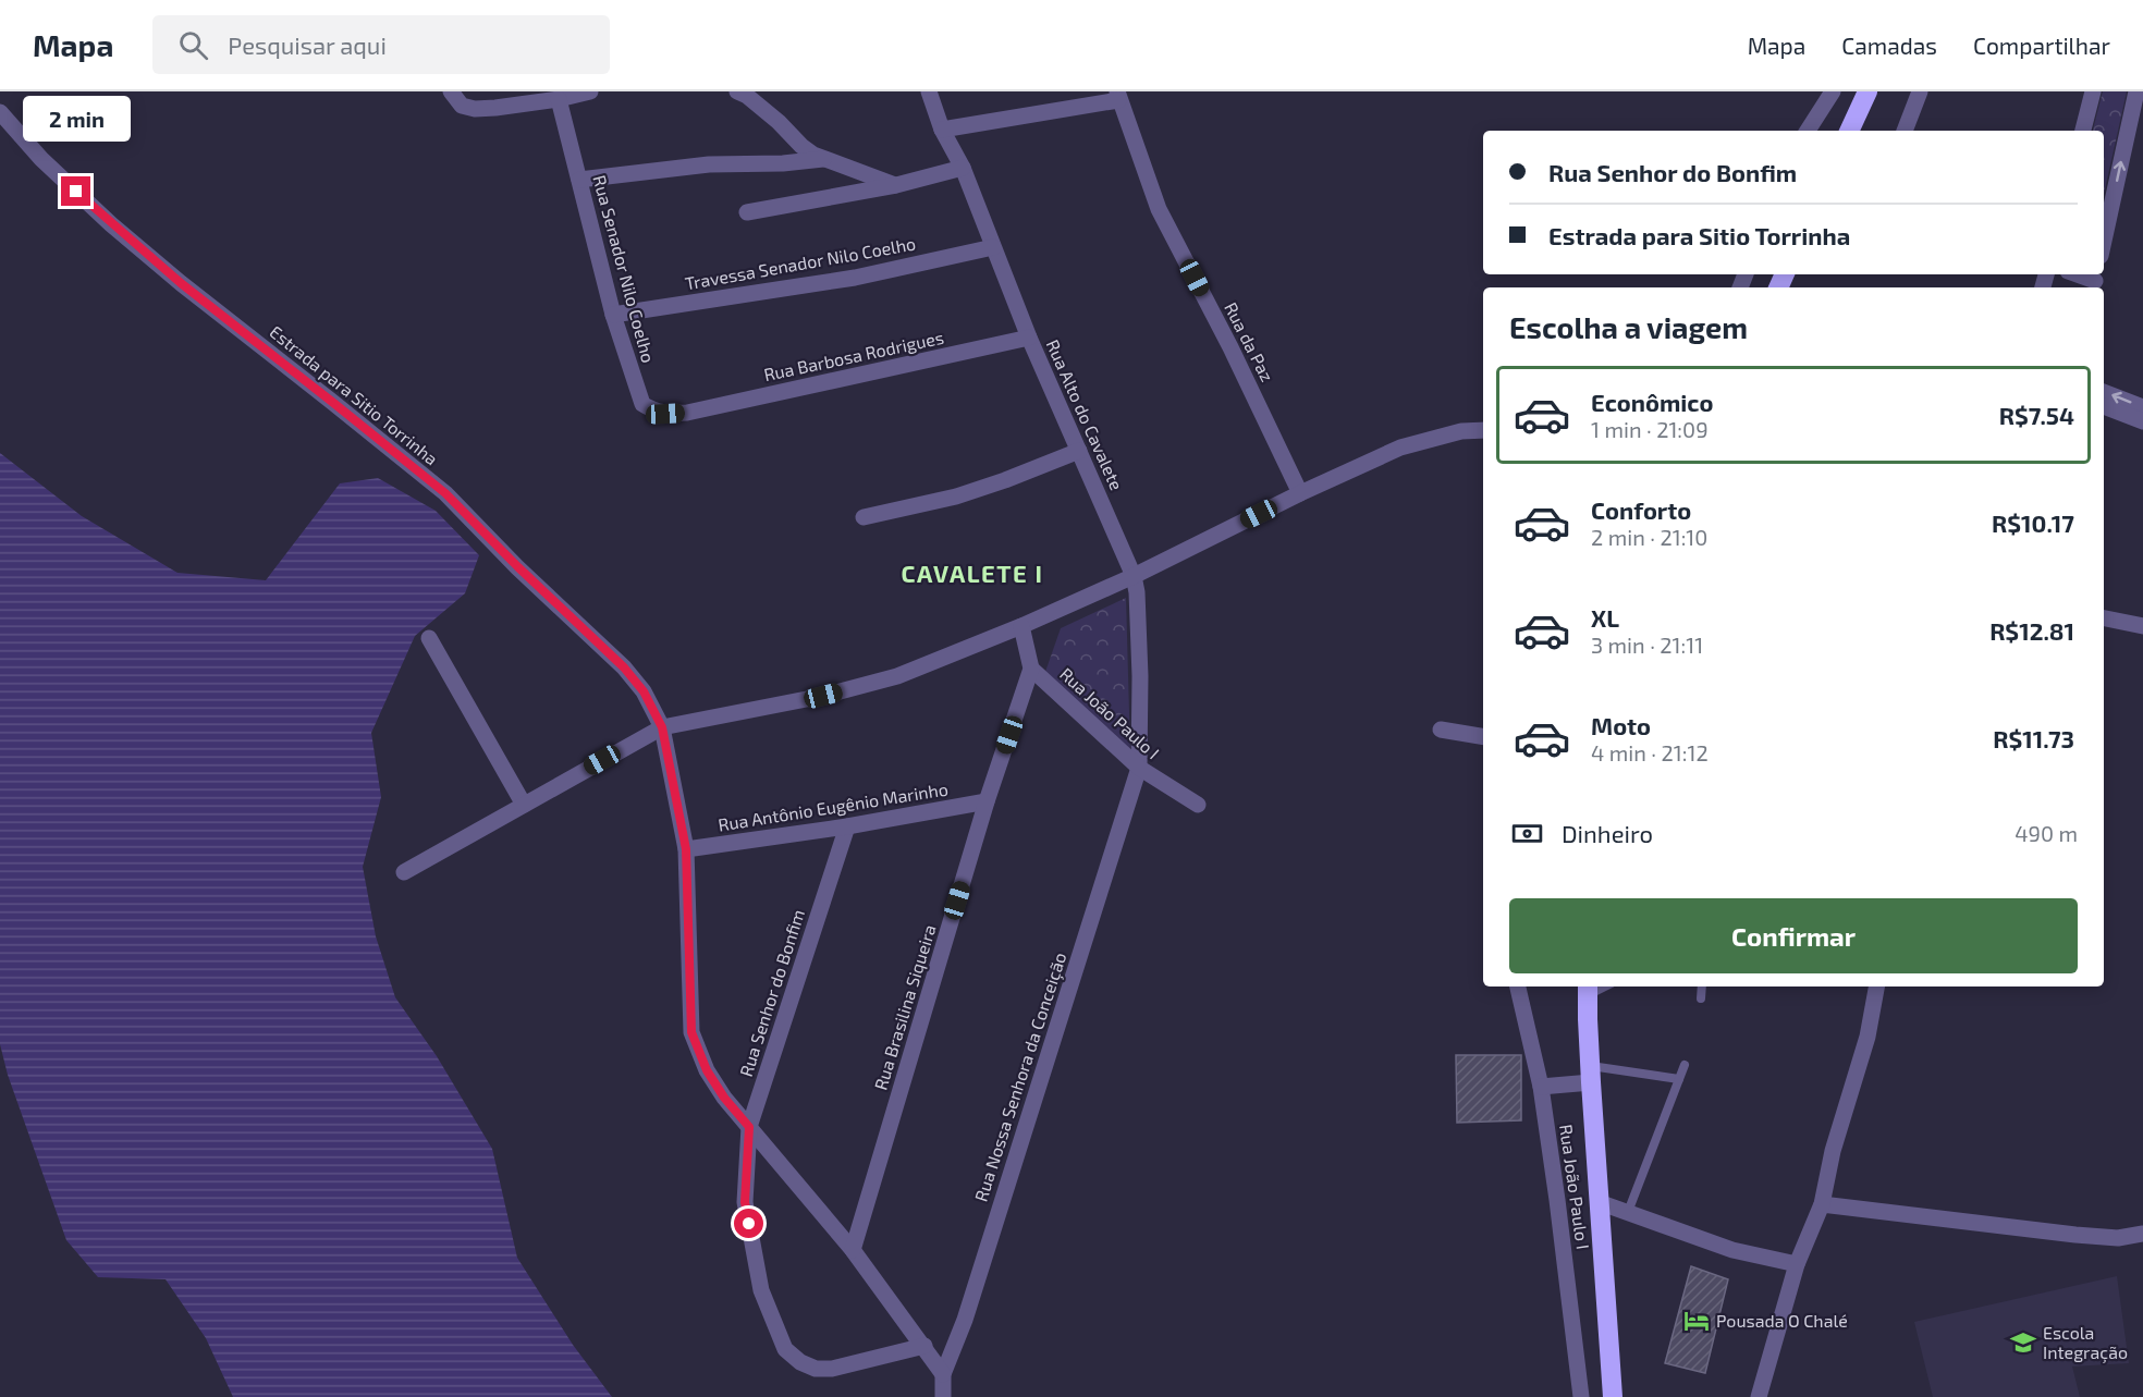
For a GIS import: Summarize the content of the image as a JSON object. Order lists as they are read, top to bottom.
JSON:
{
  "streets": {
    "street": [
      "Travessa Senador Nilo Coelho",
      "Rua Senador Nilo Coelho",
      "Rua da Paz",
      "Rua Barbosa Rodrigues",
      "Estrada para Sitio Torrinha",
      "Rua Alto do Cavalete",
      "Rua João Paulo I",
      "Rua Antônio Eugênio Marinho",
      "Rua Senhor do Bonfim",
      "Rua Brasilina Siqueira",
      "Rua Nossa Senhora da Conceição"
    ]
  },
  "crossings": [
    ["Travessa Senador Nilo Coelho", "Rua Senador Nilo Coelho"],
    ["Travessa Senador Nilo Coelho", "Rua Alto do Cavalete"],
    ["Rua Senador Nilo Coelho", "Rua Barbosa Rodrigues"],
    ["Rua Barbosa Rodrigues", "Rua Alto do Cavalete"],
    ["Estrada para Sitio Torrinha", "Rua Antônio Eugênio Marinho"],
    ["Estrada para Sitio Torrinha", "Rua Senhor do Bonfim"],
    ["Estrada para Sitio Torrinha", "Rua Brasilina Siqueira"],
    ["Estrada para Sitio Torrinha", "Rua Nossa Senhora da Conceição"],
    ["Rua Alto do Cavalete", "Rua João Paulo I"],
    ["Rua Alto do Cavalete", "Rua Nossa Senhora da Conceição"],
    ["Rua João Paulo I", "Rua Brasilina Siqueira"],
    ["Rua João Paulo I", "Rua Nossa Senhora da Conceição"],
    ["Rua Antônio Eugênio Marinho", "Rua Senhor do Bonfim"],
    ["Rua Antônio Eugênio Marinho", "Rua Brasilina Siqueira"]
  ],
  "districts": ["CAVALETE I"],
  "places": {
    "hotel": ["Pousada O Chalé"],
    "school or university": ["Escola Integração"]
  },
  "page": {
    "header": "Mapa",
    "search": "Pesquisar aqui",
    "nav": ["Mapa", "Camadas", "Compartilhar"],
    "bubble": "2 min",
    "banner": ["Rua Senhor do Bonfim", "Estrada para Sitio Torrinha"],
    "heading": "Escolha a viagem",
    "list": [
      {
        "name": "Econômico",
        "note": "1 min · 21:09",
        "value": "R$7.54"
      },
      {
        "name": "Conforto",
        "note": "2 min · 21:10",
        "value": "R$10.17"
      },
      {
        "name": "XL",
        "note": "3 min · 21:11",
        "value": "R$12.81"
      },
      {
        "name": "Moto",
        "note": "4 min · 21:12",
        "value": "R$11.73"
      }
    ],
    "pay": ["Dinheiro", "490 m"],
    "buttons": "Confirmar"
  }
}
